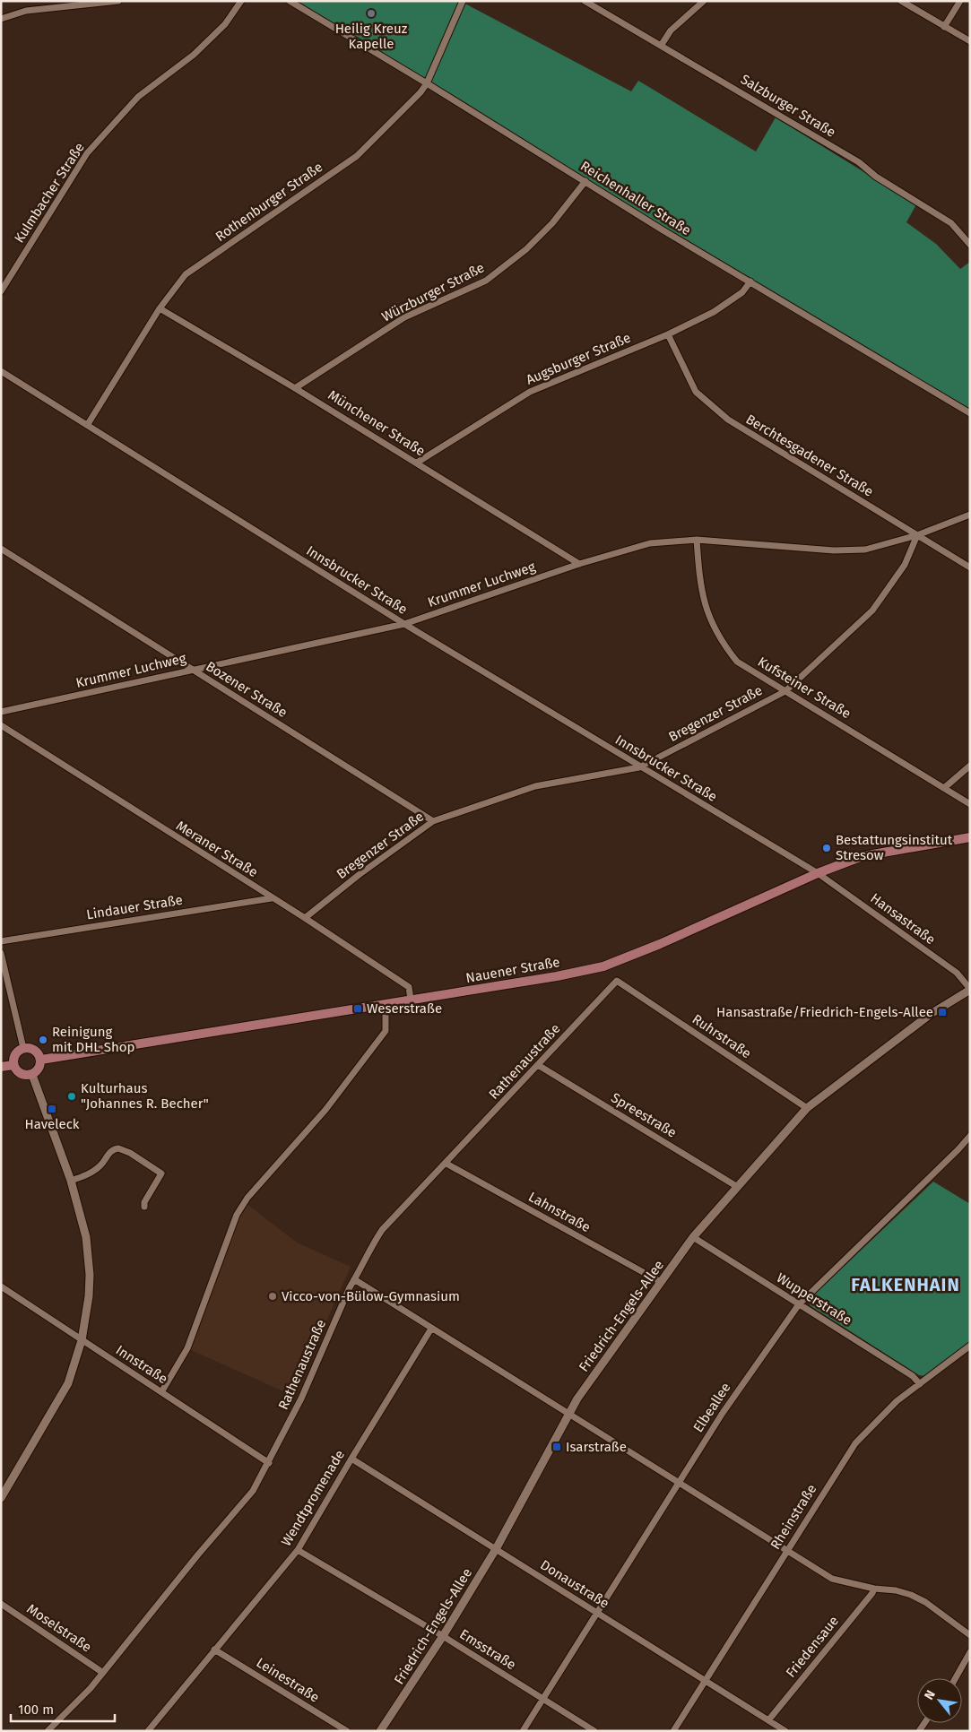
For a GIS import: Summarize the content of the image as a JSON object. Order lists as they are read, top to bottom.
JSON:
{
  "streets": {
    "main road": ["Nauener Straße"],
    "street": [
      "Salzburger Straße",
      "Kulmbacher Straße",
      "Reichenhaller Straße",
      "Rothenburger Straße",
      "Würzburger Straße",
      "Augsburger Straße",
      "Münchener Straße",
      "Berchtesgadener Straße",
      "Innsbrucker Straße",
      "Krummer Luchweg",
      "Kufsteiner Straße",
      "Bozener Straße",
      "Bregenzer Straße",
      "Meraner Straße",
      "Lindauer Straße",
      "Hansastraße",
      "Ruhrstraße",
      "Rathenaustraße",
      "Spreestraße",
      "Lahnstraße",
      "Wupperstraße",
      "Friedrich-Engels-Allee",
      "Innstraße",
      "Elbeallee",
      "Wendtpromenade",
      "Rheinstraße",
      "Donaustraße",
      "Moselstraße",
      "Friedensaue",
      "Emsstraße",
      "Leinestraße"
    ]
  },
  "crossings": [
    ["Reichenhaller Straße", "Rothenburger Straße"],
    ["Reichenhaller Straße", "Würzburger Straße"],
    ["Reichenhaller Straße", "Augsburger Straße"],
    ["Rothenburger Straße", "Münchener Straße"],
    ["Rothenburger Straße", "Innsbrucker Straße"],
    ["Würzburger Straße", "Münchener Straße"],
    ["Augsburger Straße", "Münchener Straße"],
    ["Augsburger Straße", "Berchtesgadener Straße"],
    ["Münchener Straße", "Krummer Luchweg"],
    ["Berchtesgadener Straße", "Krummer Luchweg"],
    ["Berchtesgadener Straße", "Bregenzer Straße"],
    ["Innsbrucker Straße", "Krummer Luchweg"],
    ["Innsbrucker Straße", "Bregenzer Straße"],
    ["Innsbrucker Straße", "Hansastraße"],
    ["Innsbrucker Straße", "Nauener Straße"],
    ["Krummer Luchweg", "Kufsteiner Straße"],
    ["Krummer Luchweg", "Bozener Straße"],
    ["Krummer Luchweg", "Bregenzer Straße"],
    ["Kufsteiner Straße", "Bregenzer Straße"],
    ["Bozener Straße", "Bregenzer Straße"],
    ["Bregenzer Straße", "Meraner Straße"],
    ["Meraner Straße", "Lindauer Straße"],
    ["Meraner Straße", "Nauener Straße"],
    ["Hansastraße", "Nauener Straße"],
    ["Hansastraße", "Friedrich-Engels-Allee"],
    ["Ruhrstraße", "Rathenaustraße"],
    ["Ruhrstraße", "Friedrich-Engels-Allee"],
    ["Rathenaustraße", "Spreestraße"],
    ["Rathenaustraße", "Lahnstraße"],
    ["Rathenaustraße", "Innstraße"],
    ["Rathenaustraße", "Moselstraße"],
    ["Spreestraße", "Friedrich-Engels-Allee"],
    ["Lahnstraße", "Friedrich-Engels-Allee"],
    ["Wupperstraße", "Friedrich-Engels-Allee"],
    ["Wupperstraße", "Elbeallee"],
    ["Wupperstraße", "Rheinstraße"],
    ["Friedrich-Engels-Allee", "Donaustraße"],
    ["Friedrich-Engels-Allee", "Emsstraße"],
    ["Elbeallee", "Donaustraße"],
    ["Elbeallee", "Emsstraße"],
    ["Wendtpromenade", "Donaustraße"],
    ["Wendtpromenade", "Emsstraße"],
    ["Wendtpromenade", "Leinestraße"],
    ["Rheinstraße", "Donaustraße"],
    ["Donaustraße", "Friedensaue"]
  ],
  "districts": ["FALKENHAIN"],
  "places": {
    "other": [
      "Heilig Kreuz Kapelle",
      "Bestattungsinstitut Stresow",
      "Reinigung mit DHL Shop",
      "Kulturhaus \"Johannes R. Becher\"",
      "Vicco-von-Bülow-Gymnasium"
    ],
    "transit": [
      "Weserstraße",
      "Hansastraße/Friedrich-Engels-Allee",
      "Haveleck",
      "Isarstraße"
    ]
  },
  "scale_bar": "100 m",
  "north": "top left"
}
